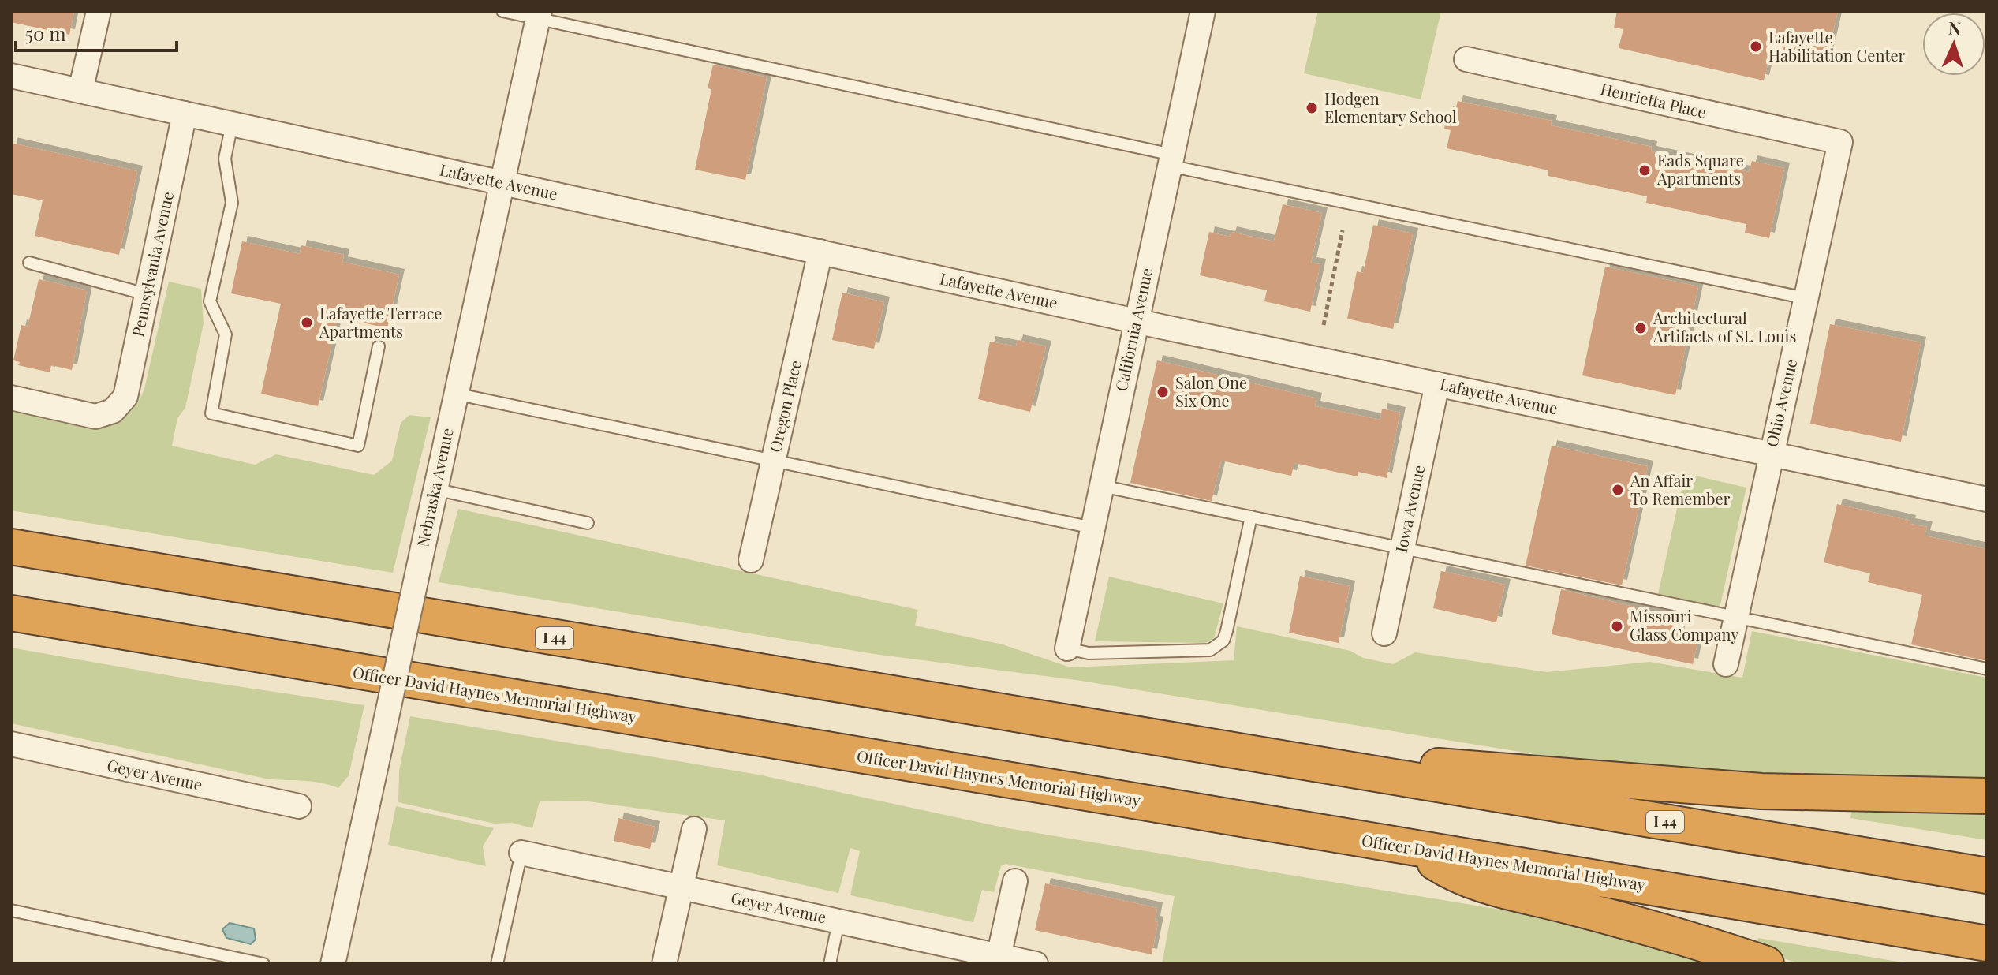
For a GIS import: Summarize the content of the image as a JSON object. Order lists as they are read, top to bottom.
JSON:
{
  "streets": {
    "highway": ["I 44", "Officer David Haynes Memorial Highway"],
    "street": [
      "Henrietta Place",
      "Lafayette Avenue",
      "Pennsylvania Avenue",
      "California Avenue",
      "Ohio Avenue",
      "Oregon Place",
      "Nebraska Avenue",
      "Iowa Avenue",
      "Geyer Avenue"
    ]
  },
  "crossings": [
    ["Henrietta Place", "Ohio Avenue"],
    ["Lafayette Avenue", "Pennsylvania Avenue"],
    ["Lafayette Avenue", "California Avenue"],
    ["Lafayette Avenue", "Ohio Avenue"],
    ["Lafayette Avenue", "Oregon Place"],
    ["Lafayette Avenue", "Nebraska Avenue"],
    ["Lafayette Avenue", "Iowa Avenue"]
  ],
  "places": [
    "Lafayette Habilitation Center",
    "Hodgen Elementary School",
    "Eads Square Apartments",
    "Lafayette Terrace Apartments",
    "Architectural Artifacts of St. Louis",
    "Salon One Six One",
    "An Affair To Remember",
    "Missouri Glass Company"
  ],
  "scale_bar": "50 m",
  "north": "top"
}
